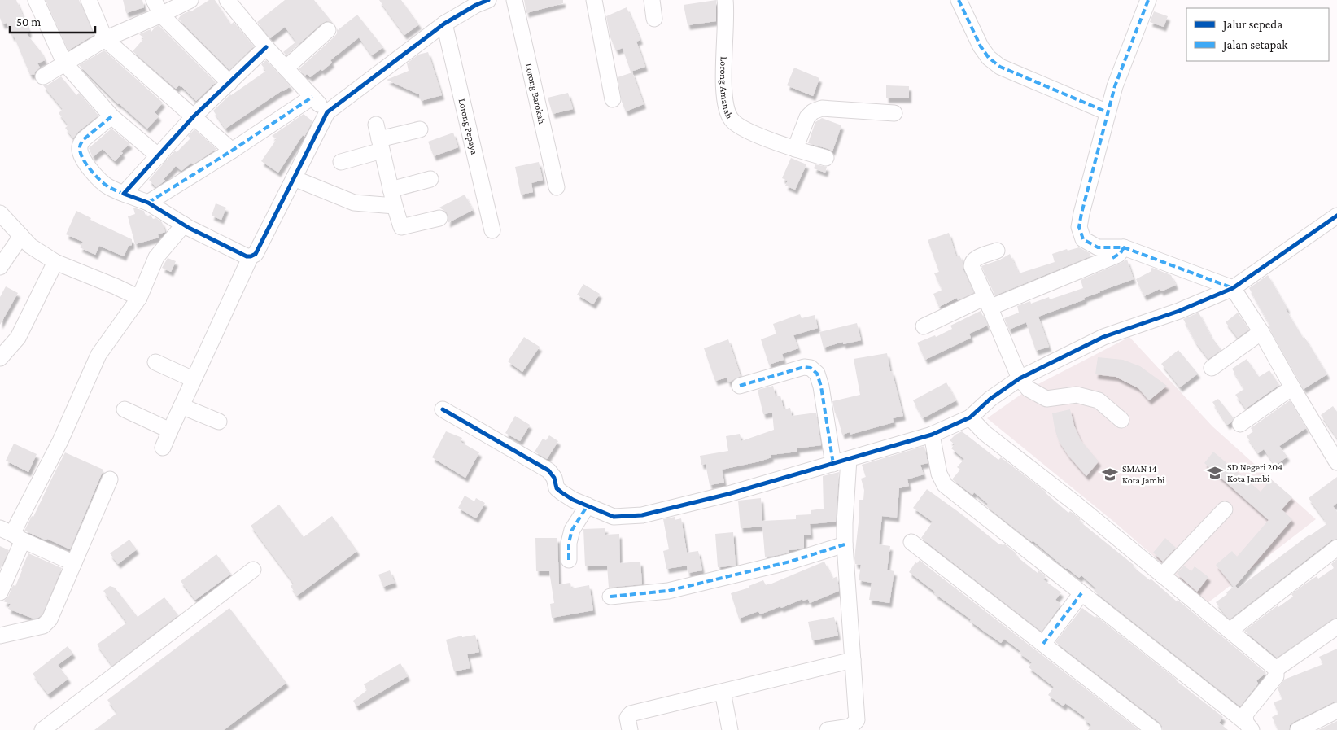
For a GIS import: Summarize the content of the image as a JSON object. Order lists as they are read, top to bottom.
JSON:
{
  "streets": {
    "street": ["Lorong Amanah", "Lorong Barokah", "Lorong Pepaya"]
  },
  "places": {
    "school or university": ["SD Negeri 204 Kota Jambi", "SMAN 14 Kota Jambi"]
  },
  "legend": ["Jalur sepeda", "Jalan setapak"],
  "scale_bar": "50 m"
}
